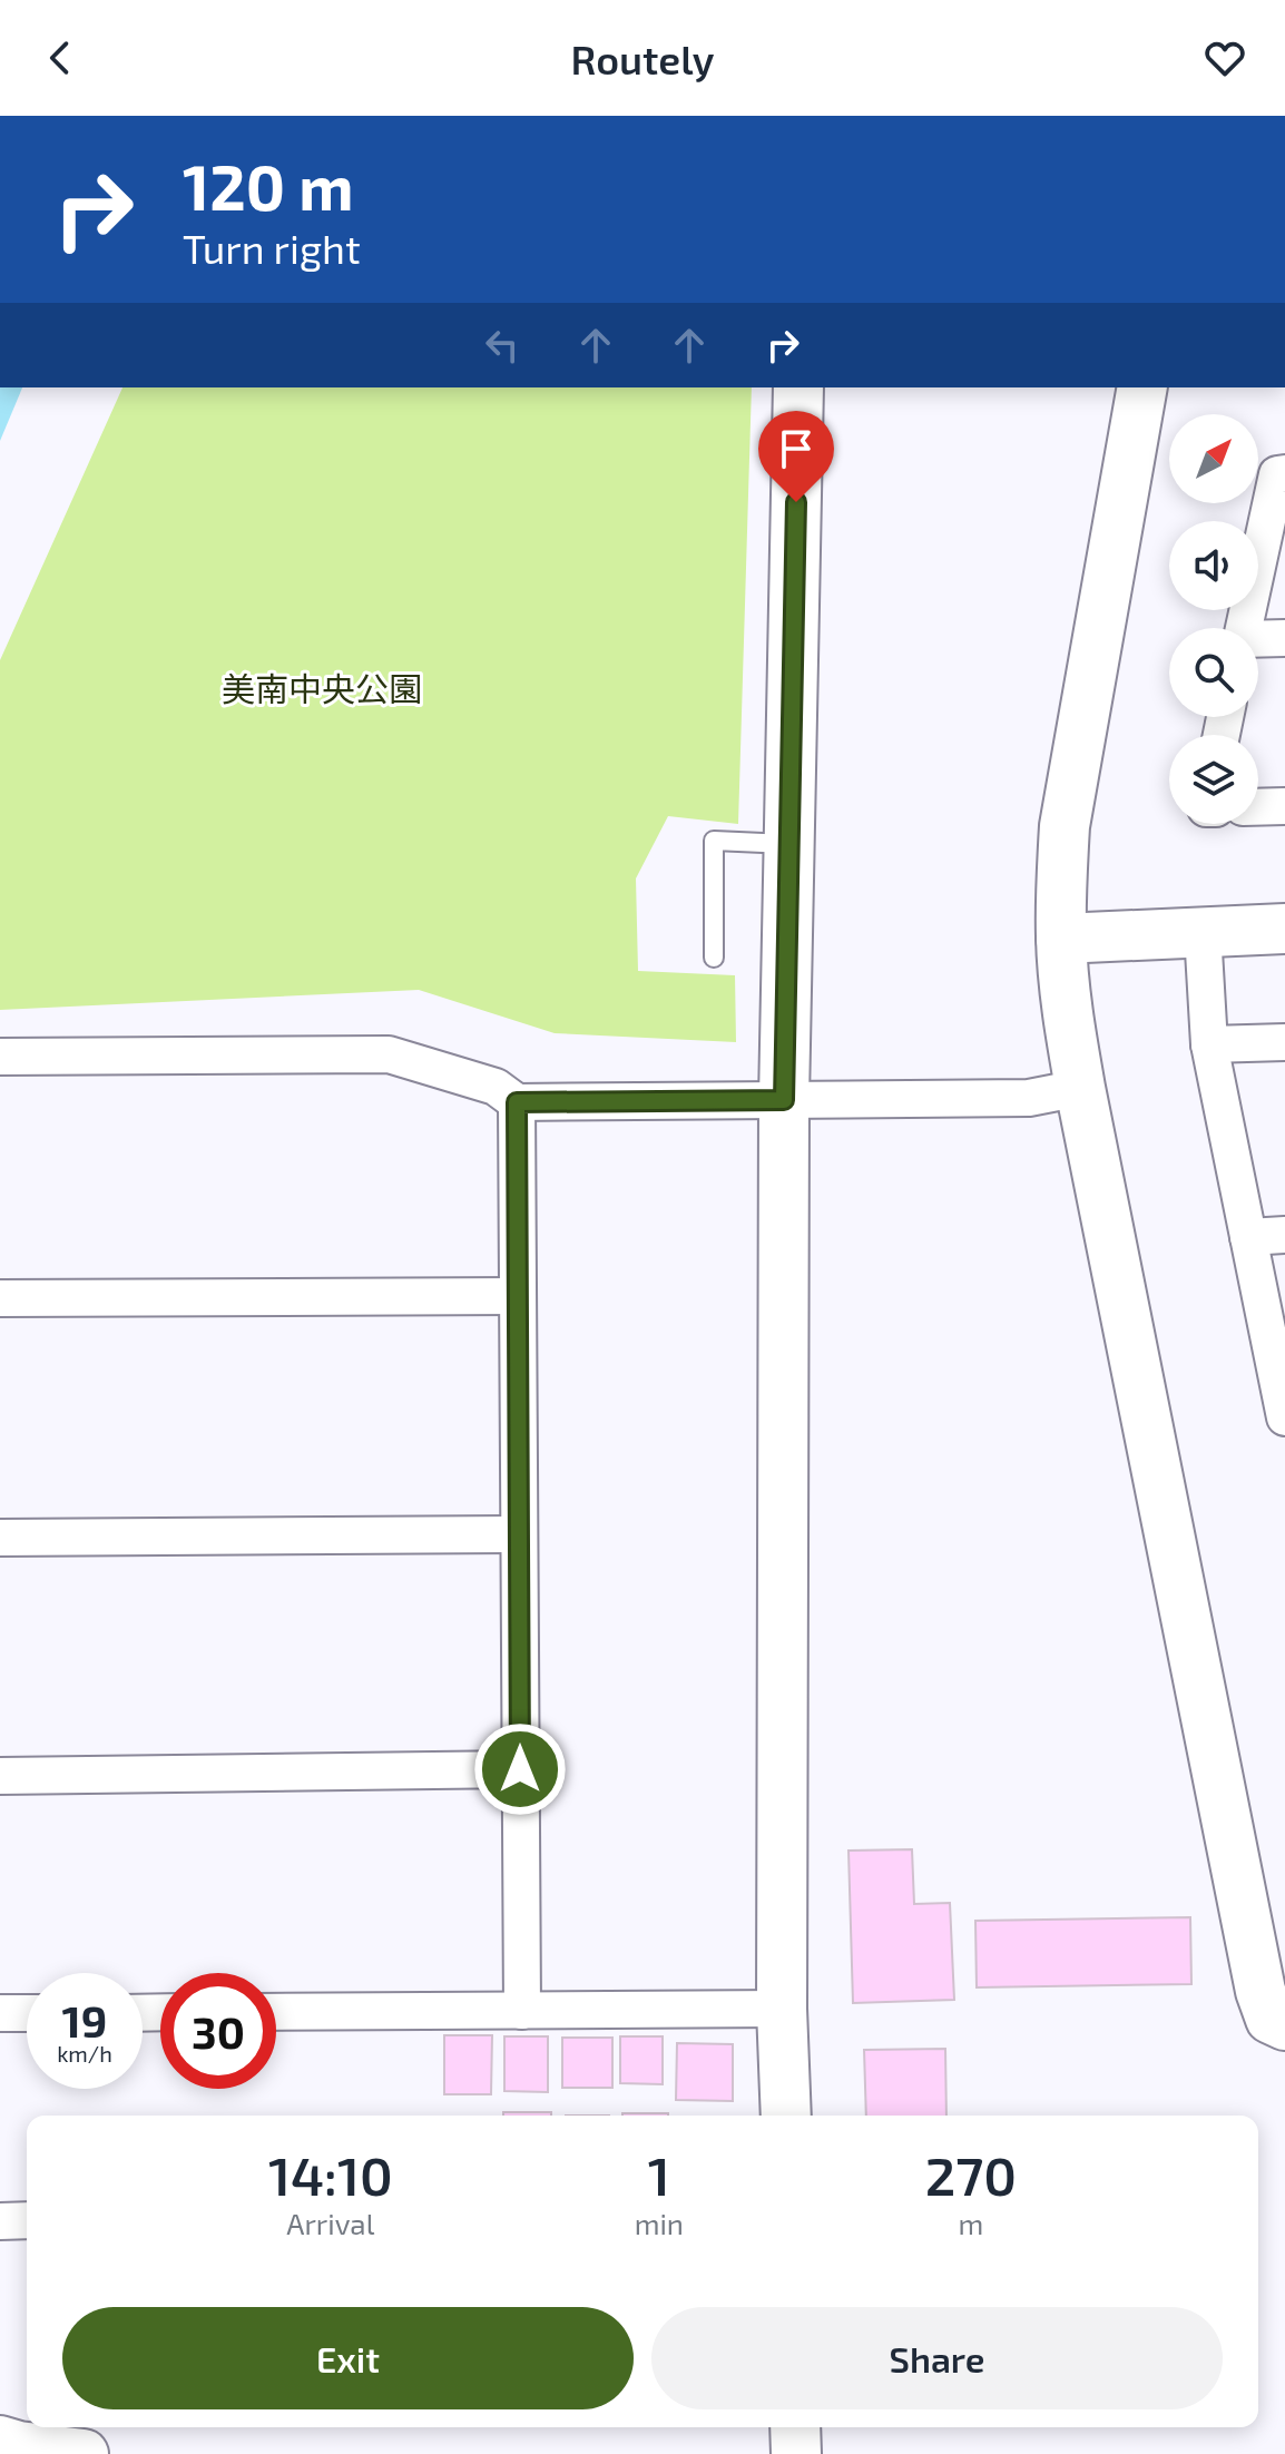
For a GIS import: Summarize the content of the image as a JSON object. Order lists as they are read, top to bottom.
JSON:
{
  "parks": ["美南中央公園"],
  "north": "top right",
  "page": {
    "header": "Routely",
    "turn": ["120 m", "Turn right"],
    "speed": "19 km/h",
    "limit": "30",
    "eta": [
      "14:10",
      "Arrival",
      "1",
      "min",
      "270",
      "m"
    ],
    "buttons": ["Exit", "Share"]
  }
}
